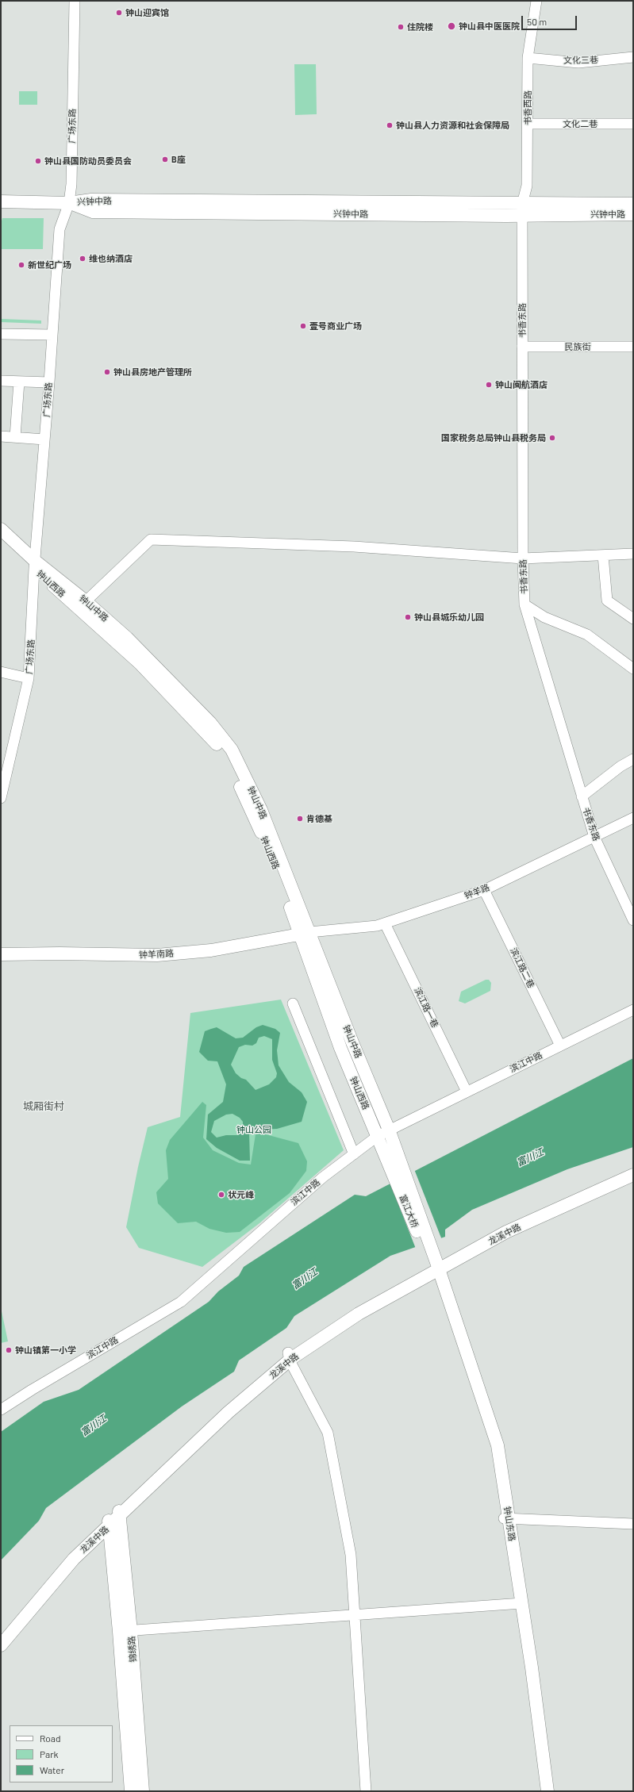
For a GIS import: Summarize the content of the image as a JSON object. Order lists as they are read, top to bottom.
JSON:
{
  "streets": {
    "main road": [
      "兴钟中路",
      "钟山西路",
      "钟山中路",
      "钟羊南路",
      "富江大桥",
      "龙溪中路",
      "钟山东路",
      "锦绣路"
    ],
    "street": [
      "文化三巷",
      "书香西路",
      "文化二巷",
      "广场东路",
      "书香东路",
      "民族街",
      "钟羊路",
      "滨江路二巷",
      "滨江路一巷",
      "滨江中路"
    ]
  },
  "crossings": [
    ["文化三巷", "书香西路"],
    ["书香西路", "文化二巷"],
    ["书香西路", "兴钟中路"],
    ["书香西路", "书香东路"],
    ["广场东路", "兴钟中路"],
    ["广场东路", "钟山西路"],
    ["广场东路", "钟山中路"],
    ["兴钟中路", "书香东路"],
    ["书香东路", "民族街"],
    ["书香东路", "钟羊路"],
    ["钟山西路", "钟山中路"],
    ["钟山西路", "钟羊路"],
    ["钟山西路", "钟羊南路"],
    ["钟山西路", "滨江中路"],
    ["钟山西路", "富江大桥"],
    ["钟山中路", "钟羊路"],
    ["钟山中路", "钟羊南路"],
    ["钟山中路", "滨江中路"],
    ["钟山中路", "富江大桥"],
    ["钟羊路", "钟羊南路"],
    ["钟羊路", "滨江路二巷"],
    ["钟羊路", "滨江路一巷"],
    ["滨江路二巷", "滨江中路"],
    ["滨江路一巷", "滨江中路"],
    ["富江大桥", "龙溪中路"],
    ["富江大桥", "钟山东路"],
    ["龙溪中路", "钟山东路"],
    ["龙溪中路", "锦绣路"]
  ],
  "districts": ["城厢街村"],
  "water": ["富川江"],
  "parks": ["钟山公园"],
  "places": [
    "钟山迎宾馆",
    "钟山县中医医院",
    "住院楼",
    "钟山县人力资源和社会保障局",
    "B座",
    "钟山县国防动员委员会",
    "维也纳酒店",
    "新世纪广场",
    "壹号商业广场",
    "钟山县房地产管理所",
    "钟山闽航酒店",
    "国家税务总局钟山县税务局",
    "钟山县城乐幼儿园",
    "肯德基",
    "状元峰",
    "钟山镇第一小学"
  ],
  "legend": ["Road", "Park", "Water"],
  "scale_bar": "50 m"
}
